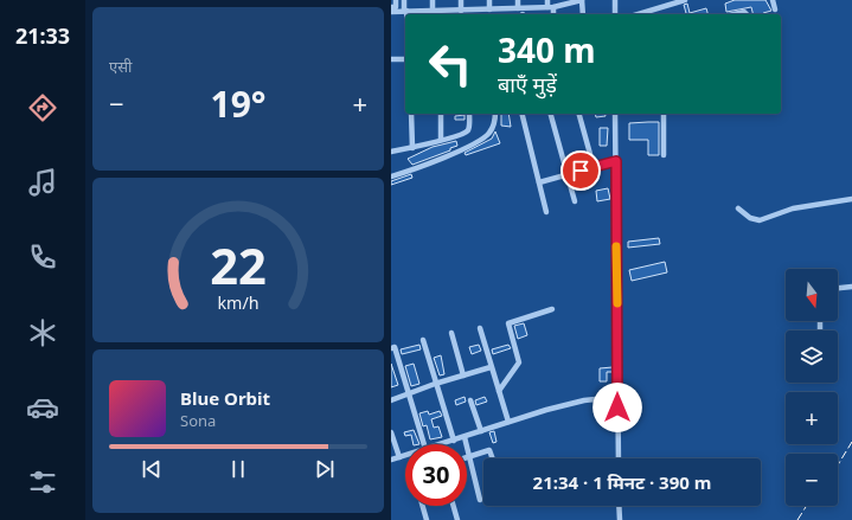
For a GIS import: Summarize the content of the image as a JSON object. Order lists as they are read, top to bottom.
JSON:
{
  "north": "bottom",
  "page": {
    "tabs": "21:33",
    "tile": "एसी",
    "turn": ["340 m", "बाएँ मुड़ें"],
    "heat": ["−", "19°", "+"],
    "map_buttons": ["+", "−"],
    "song": ["Blue Orbit", "Sona"],
    "limit": "30",
    "trip": "21:34 · 1 मिनट · 390 m",
    "gauge": ["22", "km/h"]
  }
}
